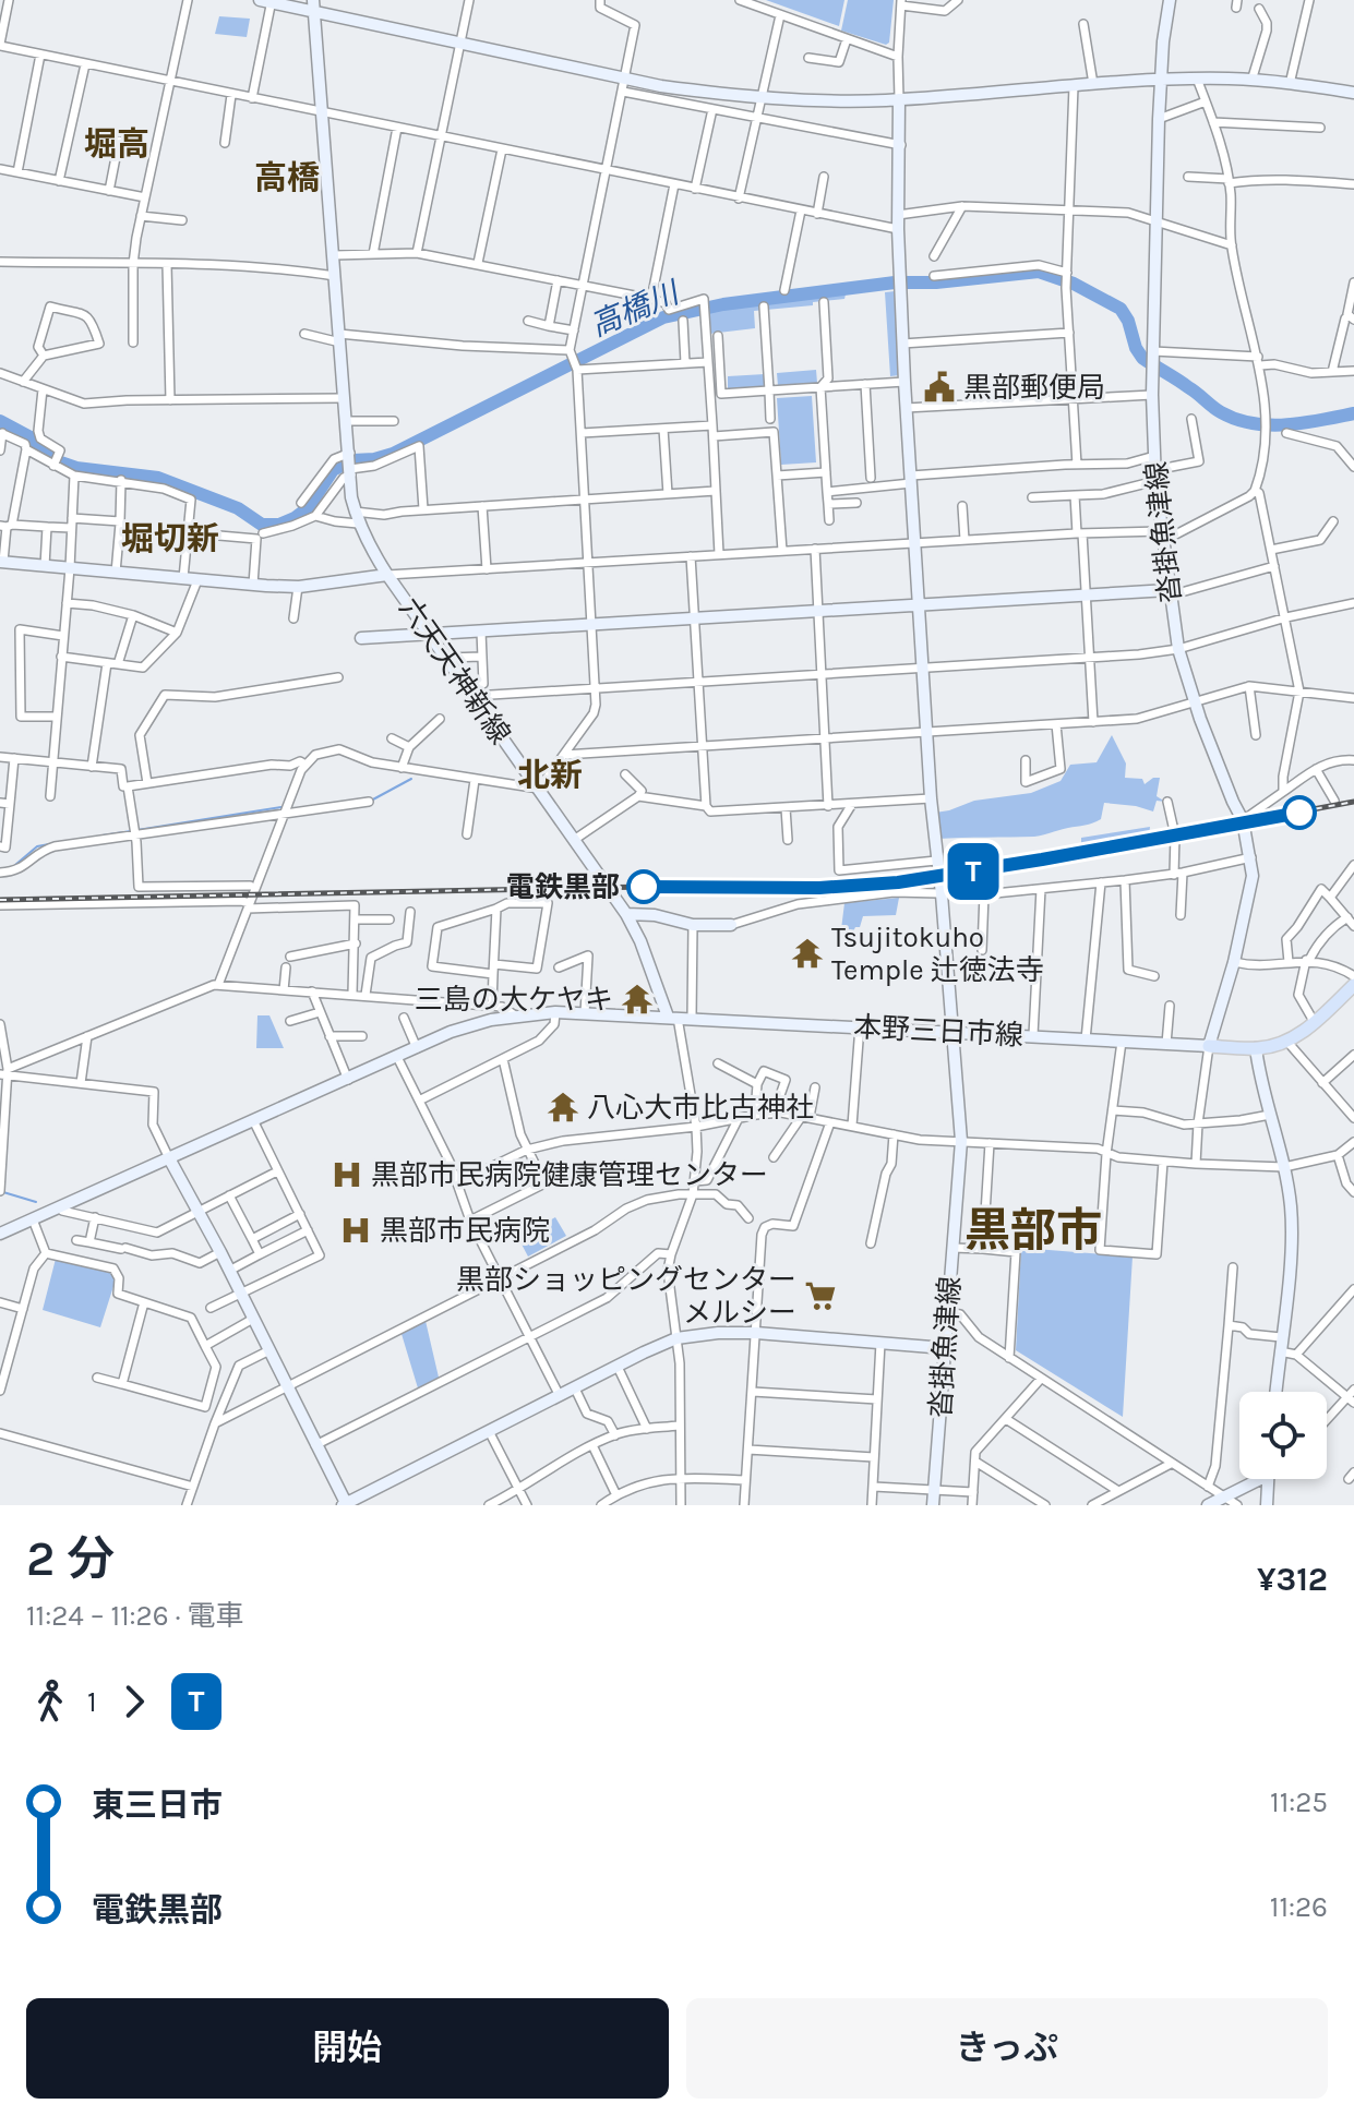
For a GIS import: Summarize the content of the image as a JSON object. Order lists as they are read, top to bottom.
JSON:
{
  "streets": {
    "street": ["沓掛魚津線", "六天天神新線", "本野三日市線"]
  },
  "crossings": [
    ["沓掛魚津線", "本野三日市線"],
    ["六天天神新線", "本野三日市線"]
  ],
  "districts": [
    "堀高",
    "高橋",
    "堀切新",
    "北新",
    "黒部市"
  ],
  "water": ["高橋川"],
  "places": {
    "public building": ["黒部郵便局"],
    "other": ["電鉄黒部"],
    "temple": ["Tsujitokuho Temple 辻徳法寺", "三島の大ケヤキ", "八心大市比古神社"],
    "hospital": ["黒部市民病院健康管理センター", "黒部市民病院"],
    "supermarket": ["黒部ショッピングセンター メルシー"]
  },
  "page": {
    "on_map": "T",
    "heading": ["2 分", "11:24 – 11:26 · 電車", "¥312"],
    "legs": ["1", "T"],
    "list": [
      {
        "name": "東三日市",
        "value": "11:25"
      },
      {
        "name": "電鉄黒部",
        "value": "11:26"
      }
    ],
    "buttons": ["開始", "きっぷ"]
  }
}
